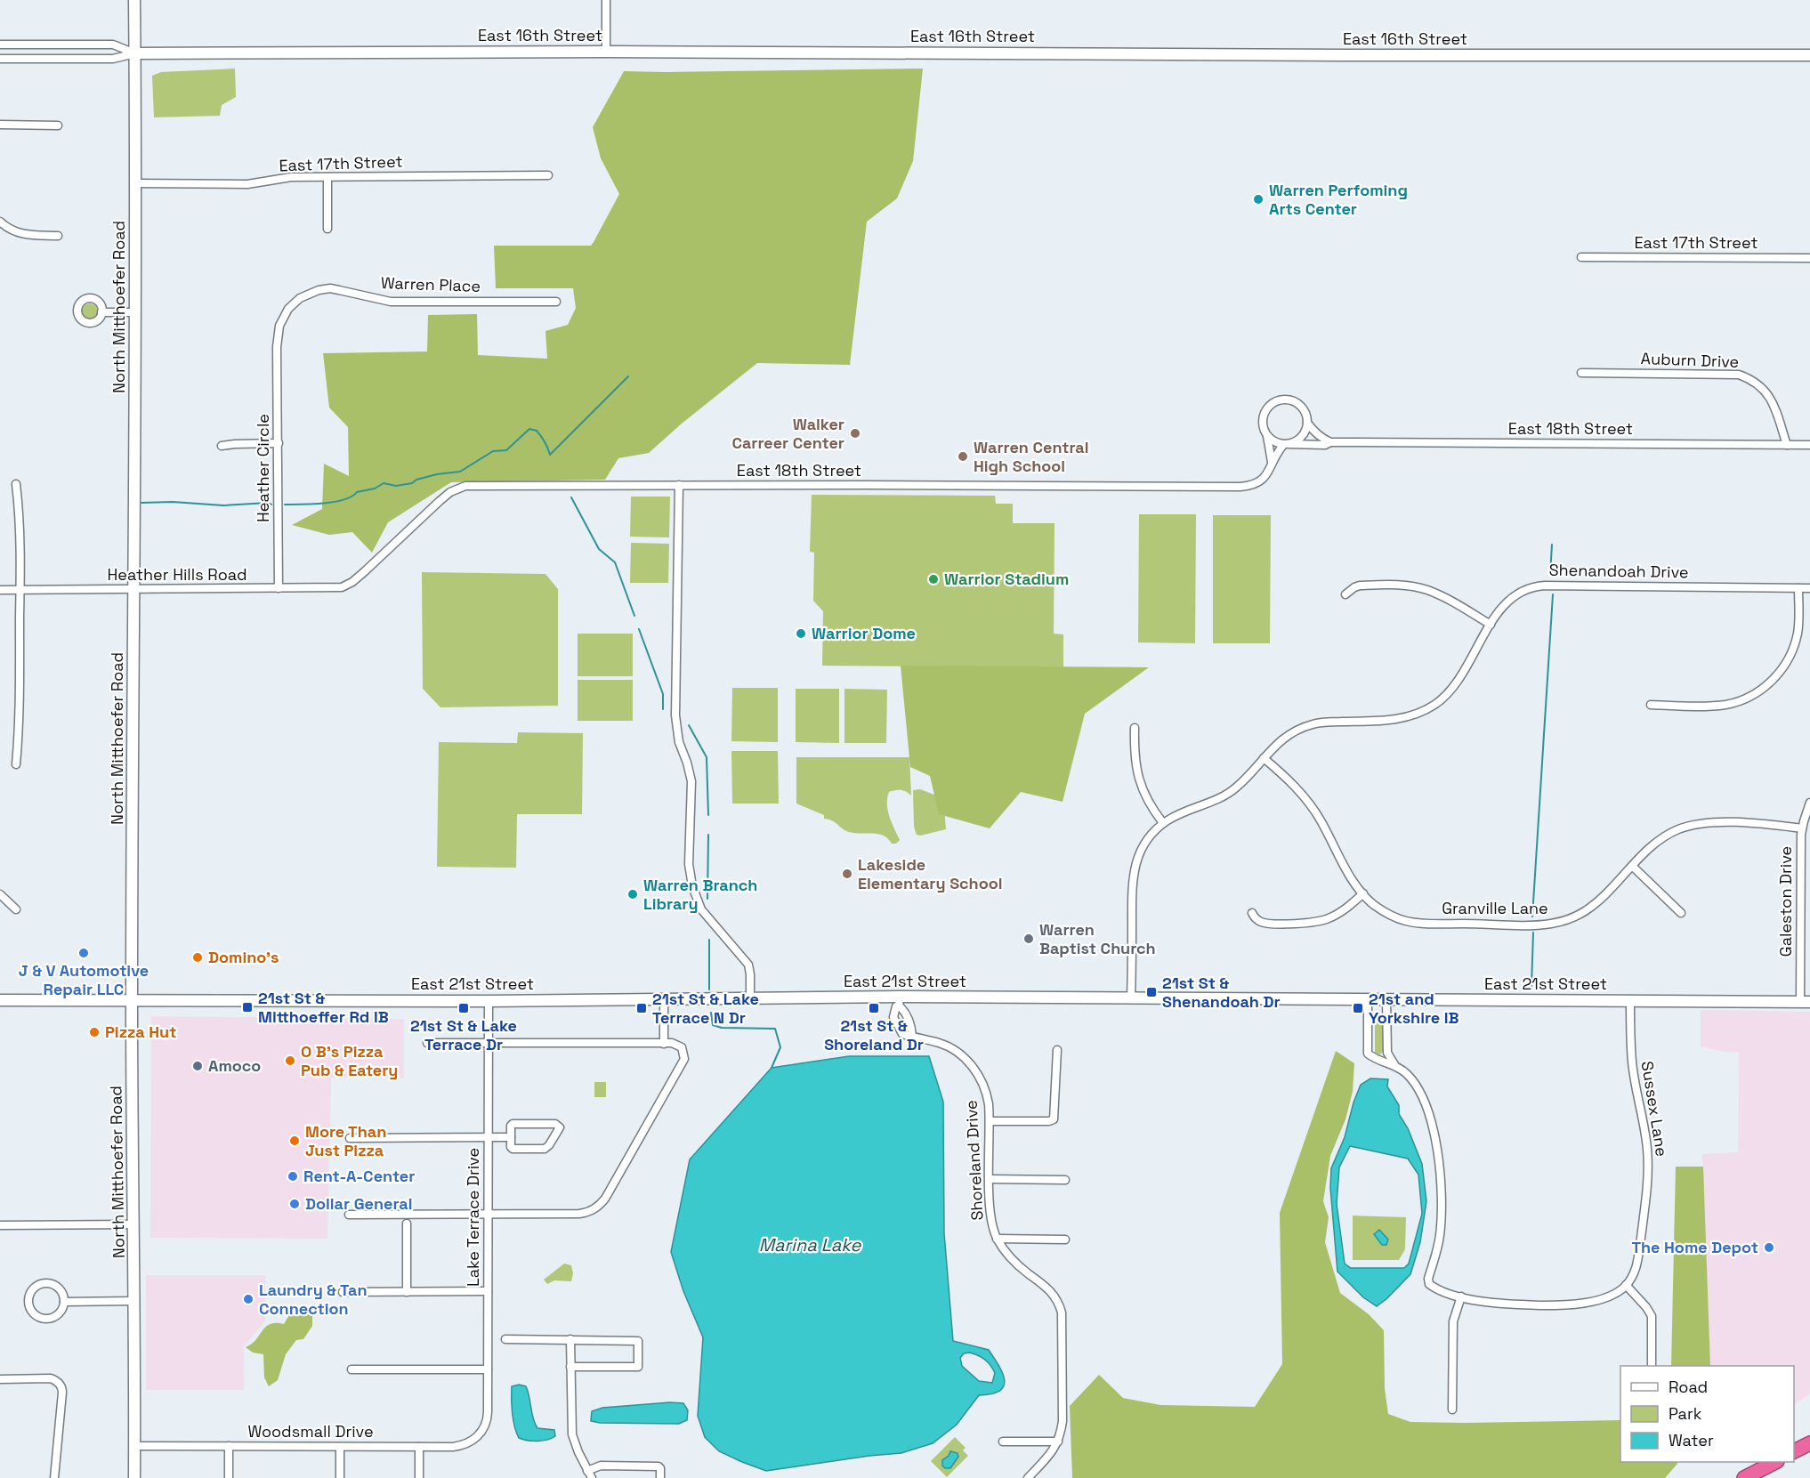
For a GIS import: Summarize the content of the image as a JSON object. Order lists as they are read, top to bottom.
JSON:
{
  "streets": {
    "main road": ["East 16th Street", "North Mitthoefer Road", "East 21st Street"],
    "street": [
      "East 17th Street",
      "Warren Place",
      "Auburn Drive",
      "East 18th Street",
      "Heather Circle",
      "Shenandoah Drive",
      "Heather Hills Road",
      "Galeston Drive",
      "Granville Lane",
      "Sussex Lane",
      "Shoreland Drive",
      "Lake Terrace Drive",
      "Woodsmall Drive"
    ]
  },
  "crossings": [
    ["East 16th Street", "North Mitthoefer Road"],
    ["East 17th Street", "North Mitthoefer Road"],
    ["Warren Place", "Heather Circle"],
    ["North Mitthoefer Road", "Heather Hills Road"],
    ["North Mitthoefer Road", "East 21st Street"],
    ["North Mitthoefer Road", "Woodsmall Drive"],
    ["Auburn Drive", "East 18th Street"],
    ["East 18th Street", "Heather Hills Road"],
    ["Heather Circle", "Heather Hills Road"],
    ["Shenandoah Drive", "Granville Lane"],
    ["Shenandoah Drive", "East 21st Street"],
    ["Galeston Drive", "Granville Lane"],
    ["Galeston Drive", "East 21st Street"],
    ["East 21st Street", "Sussex Lane"],
    ["East 21st Street", "Shoreland Drive"],
    ["East 21st Street", "Lake Terrace Drive"],
    ["Lake Terrace Drive", "Woodsmall Drive"]
  ],
  "water": ["Marina Lake"],
  "places": {
    "other": [
      "Warren Perfoming Arts Center",
      "Walker Carreer Center",
      "Warren Central High School",
      "Warrior Stadium",
      "Warrior Dome",
      "Lakeside Elementary School",
      "Warren Branch Library",
      "Warren Baptist Church",
      "J & V Automotive Repair LLC",
      "Domino's",
      "Pizza Hut",
      "O B's Pizza Pub & Eatery",
      "Amoco",
      "More Than Just Pizza",
      "Rent-A-Center",
      "Dollar General",
      "The Home Depot",
      "Laundry & Tan Connection"
    ],
    "transit": [
      "21st St & Shenandoah Dr",
      "21st St & Mitthoeffer Rd IB",
      "21st St & Lake Terrace Dr",
      "21st St & Lake Terrace N Dr",
      "21st St & Shoreland Dr",
      "21st and Yorkshire IB"
    ]
  },
  "legend": ["Road", "Park", "Water"]
}
